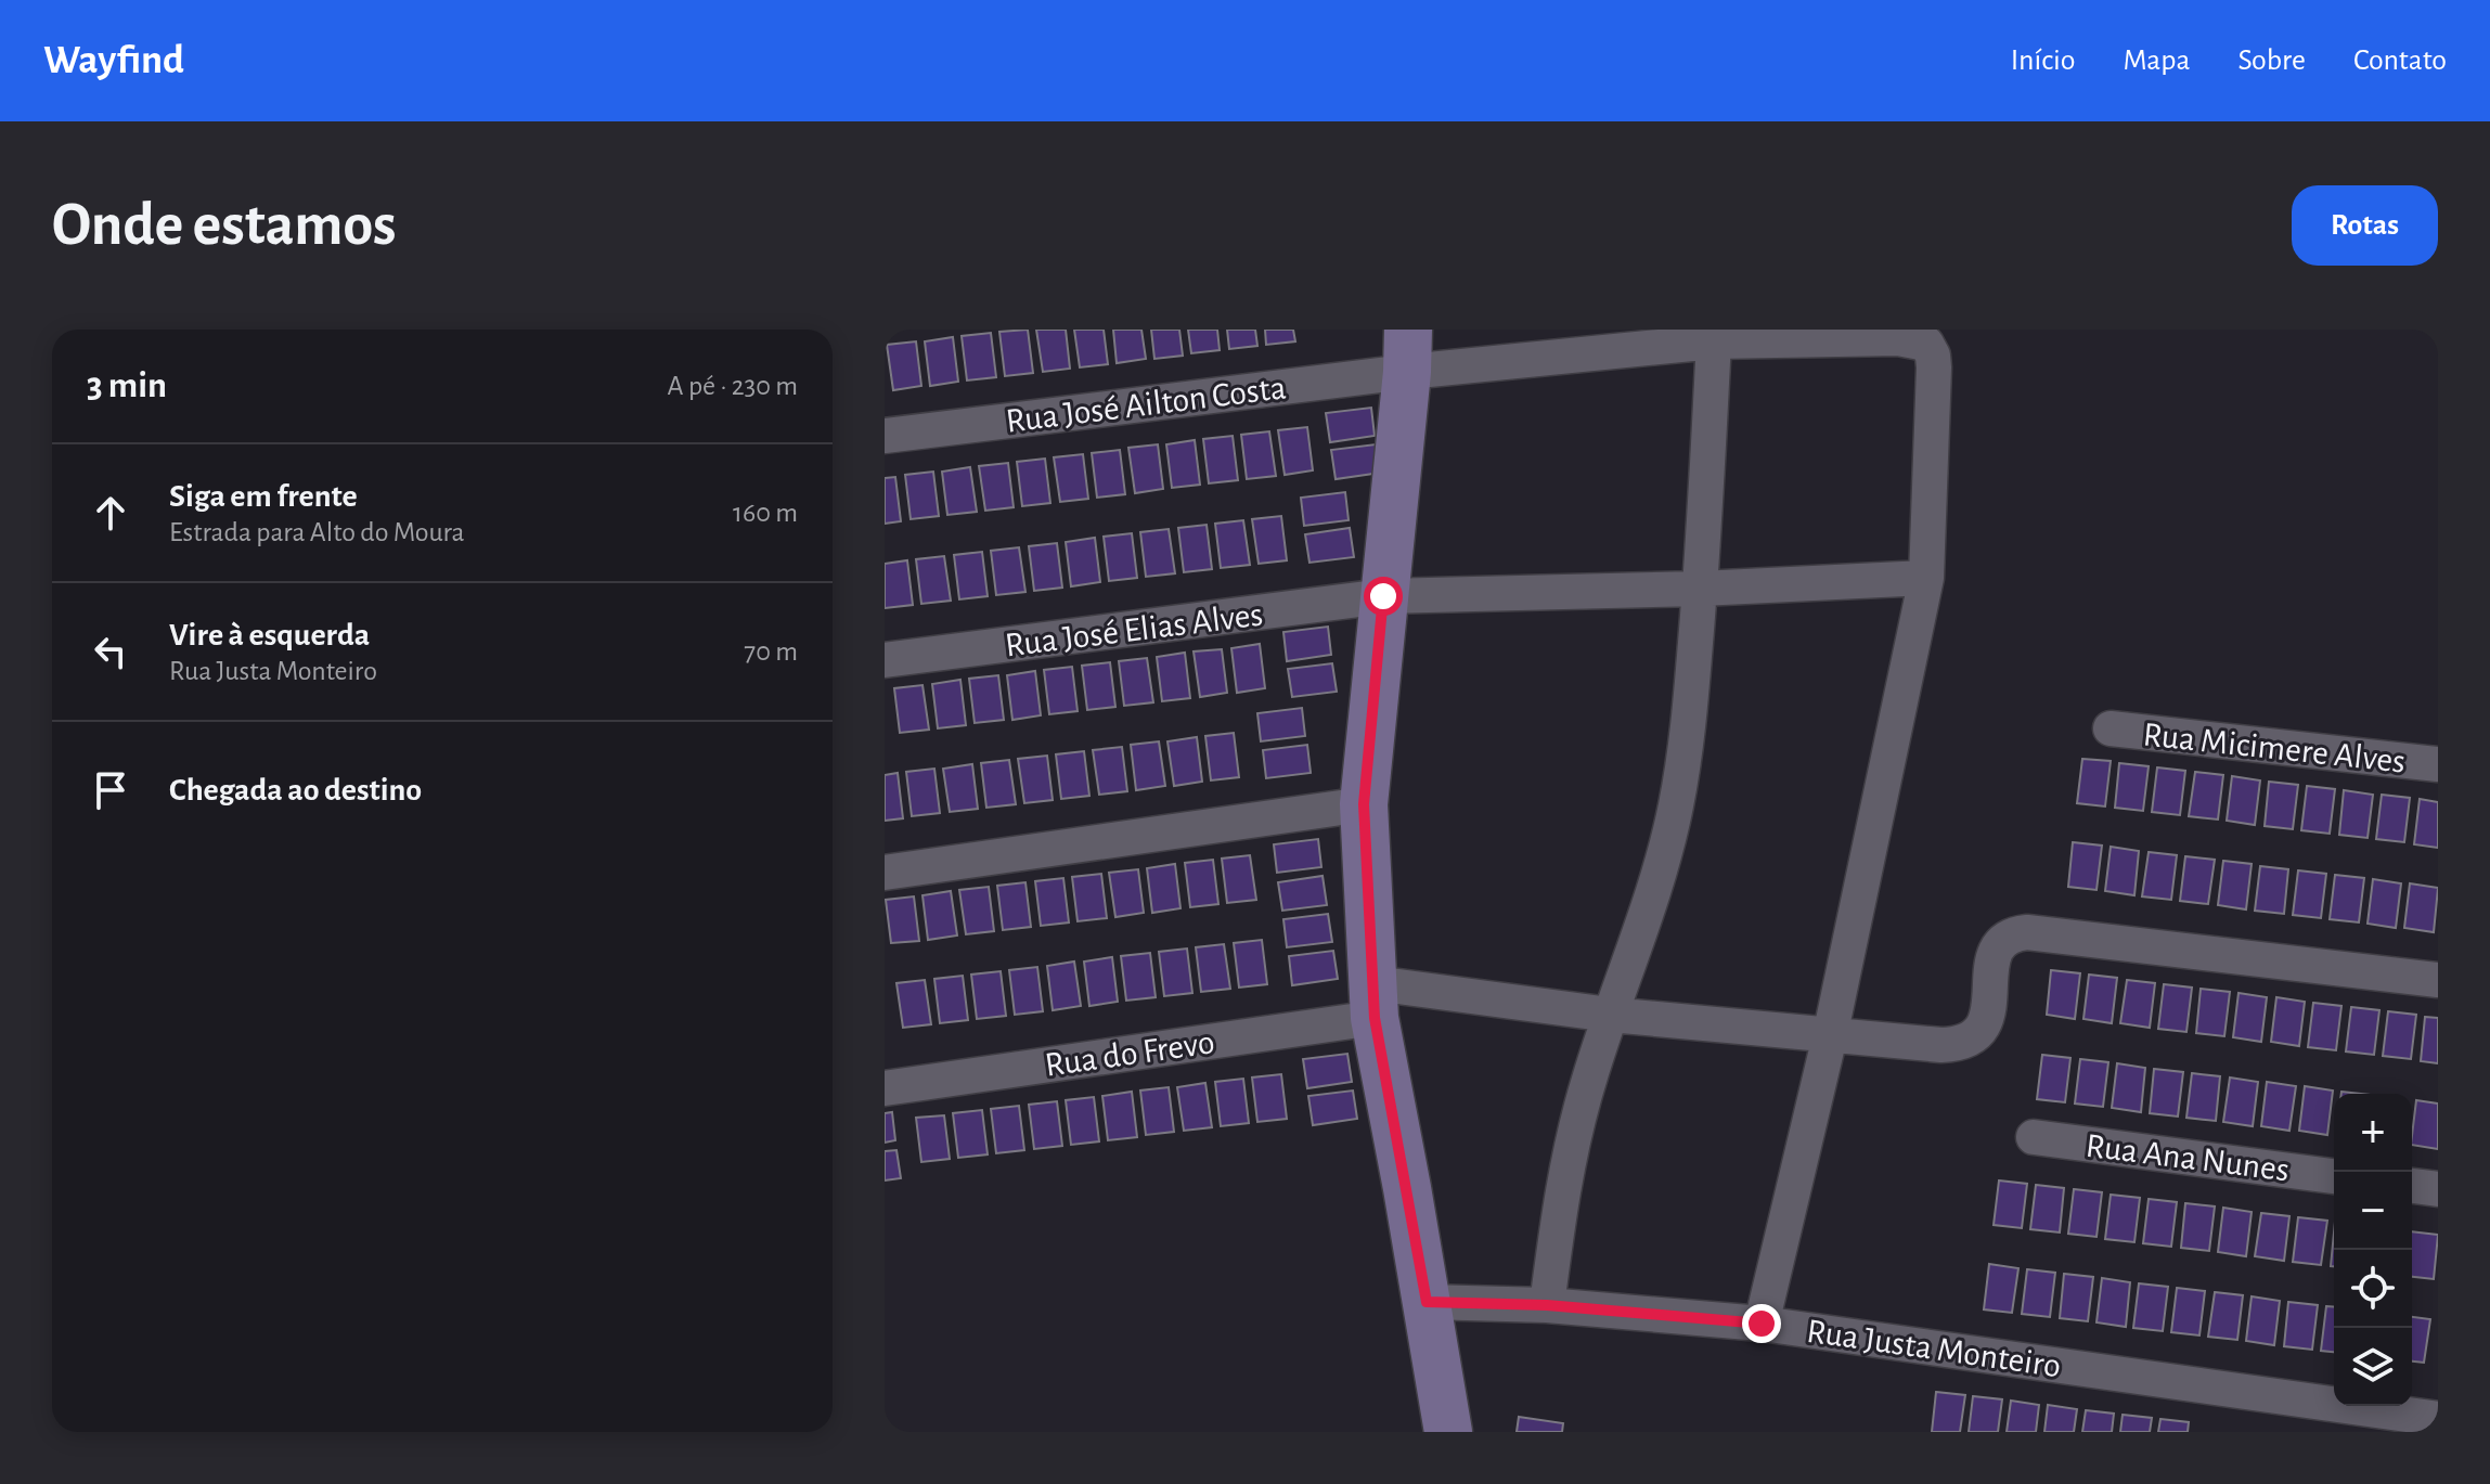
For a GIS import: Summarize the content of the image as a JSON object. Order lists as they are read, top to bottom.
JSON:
{
  "streets": {
    "street": [
      "Rua José Ailton Costa",
      "Rua José Elias Alves",
      "Rua Micimere Alves",
      "Rua do Frevo",
      "Rua Ana Nunes",
      "Rua Justa Monteiro"
    ]
  },
  "crossings": [
    ["Rua José Ailton Costa", "Rua José Elias Alves"]
  ],
  "page": {
    "header": "Wayfind",
    "nav": [
      "Início",
      "Mapa",
      "Sobre",
      "Contato"
    ],
    "buttons": "Rotas",
    "title": "Onde estamos",
    "heading": ["3 min", "A pé · 230 m"],
    "list": [
      ["Siga em frente", "Estrada para Alto do Moura", "160 m"],
      ["Vire à esquerda", "Rua Justa Monteiro", "70 m"],
      "Chegada ao destino"
    ],
    "map_buttons": ["+", "−"]
  }
}
